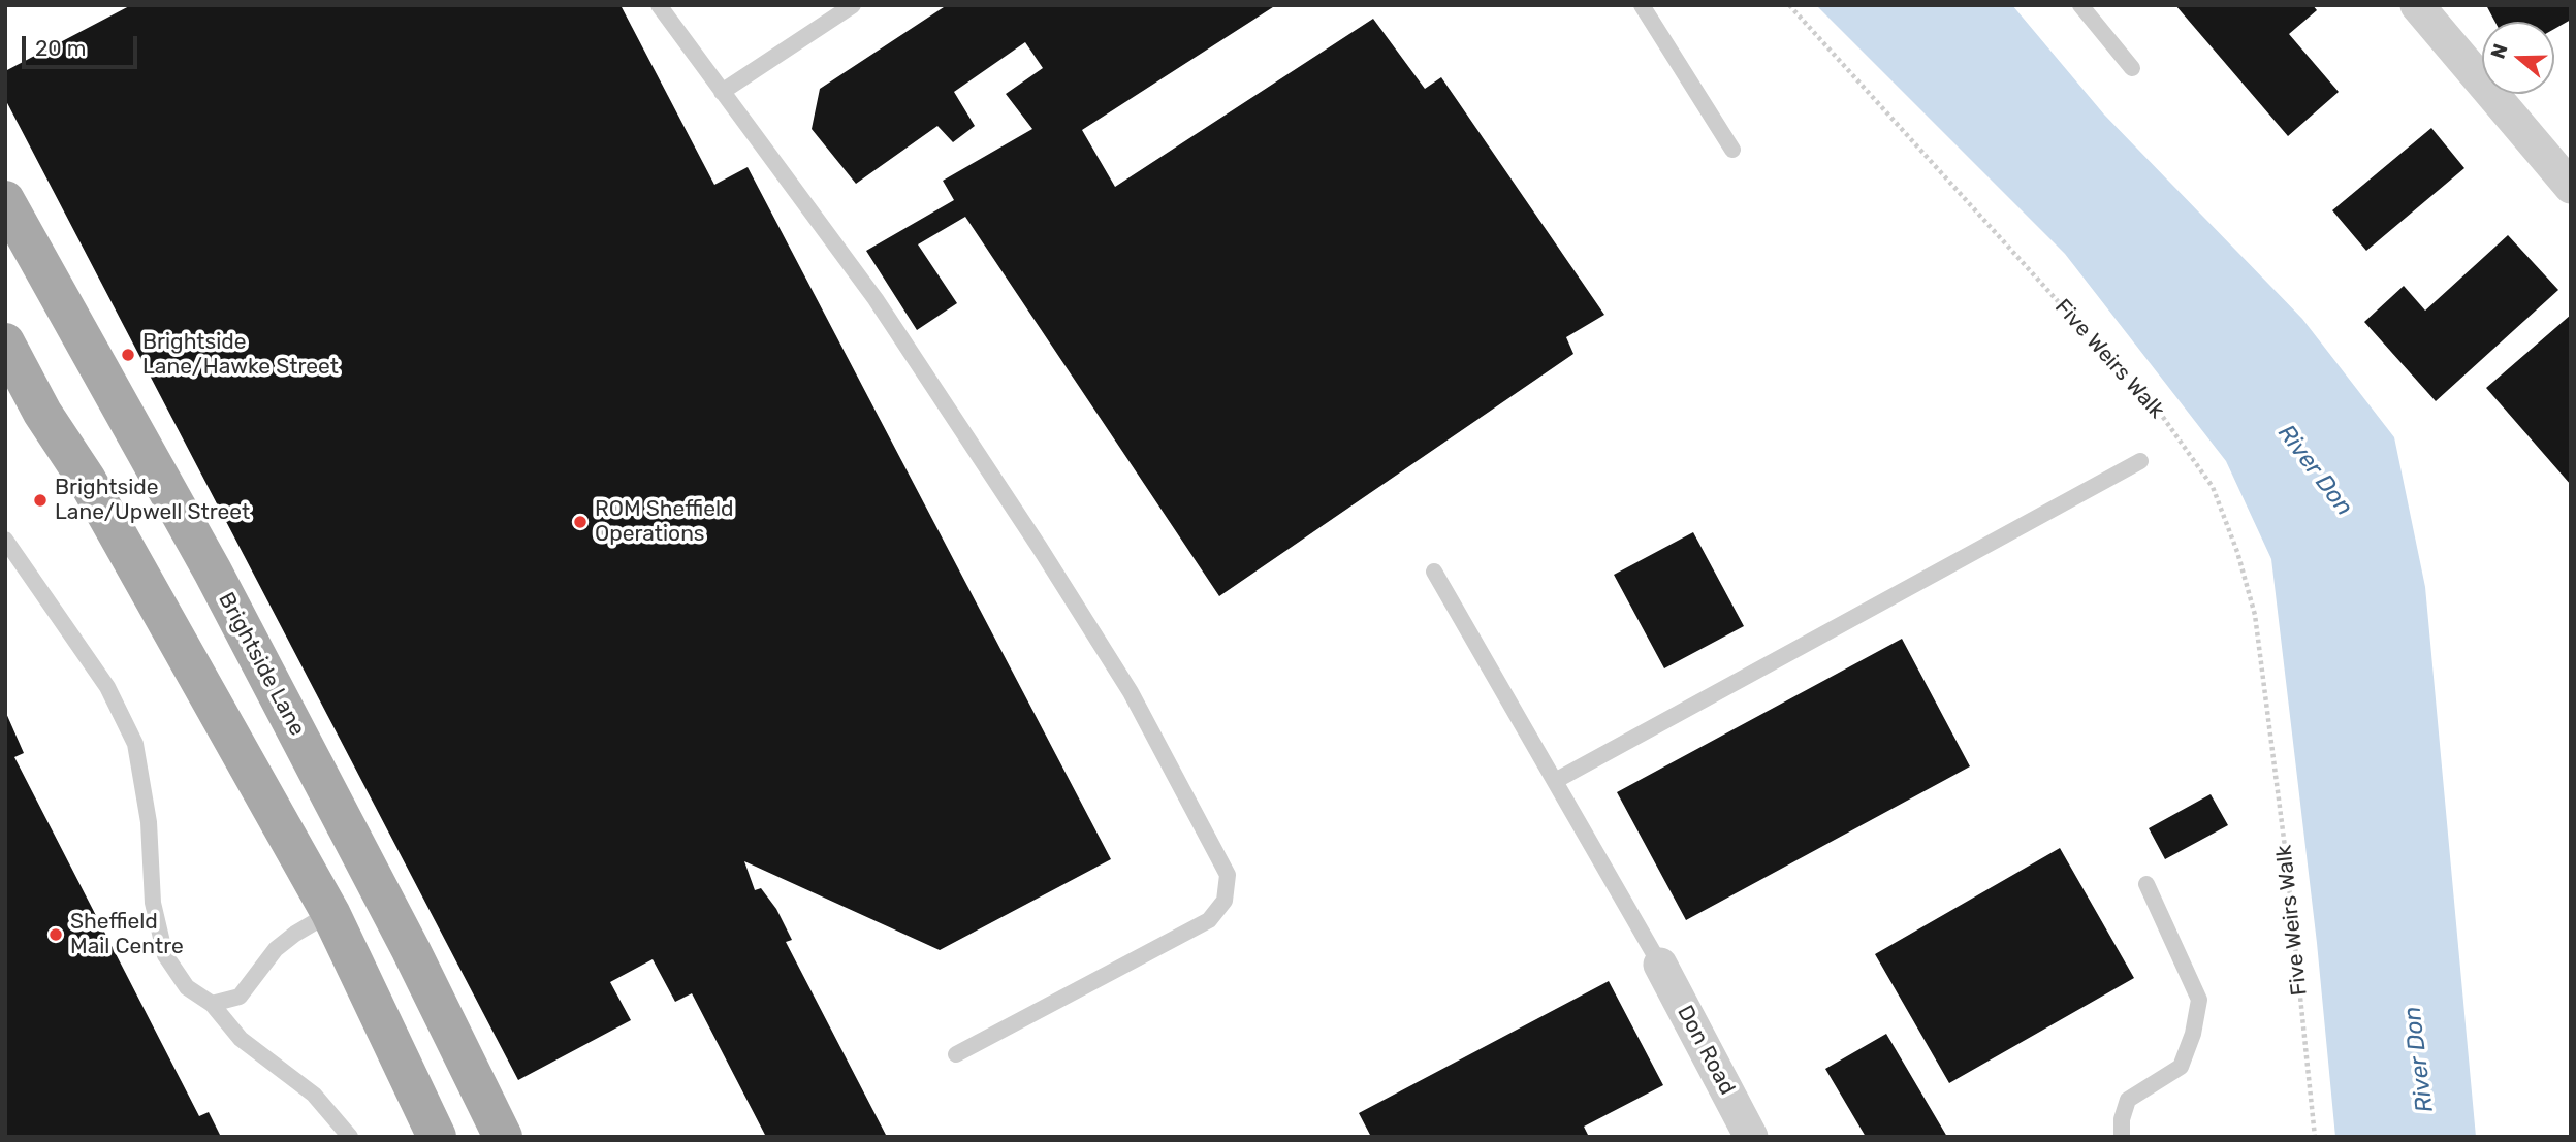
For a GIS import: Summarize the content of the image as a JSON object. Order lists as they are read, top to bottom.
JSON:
{
  "streets": {
    "main road": ["Brightside Lane"],
    "street": ["Don Road"],
    "path": ["Five Weirs Walk"]
  },
  "water": ["River Don"],
  "places": [
    "Brightside Lane/Hawke Street",
    "Brightside Lane/Upwell Street",
    "ROM Sheffield Operations",
    "Sheffield Mail Centre"
  ],
  "scale_bar": "20 m",
  "north": "left"
}
